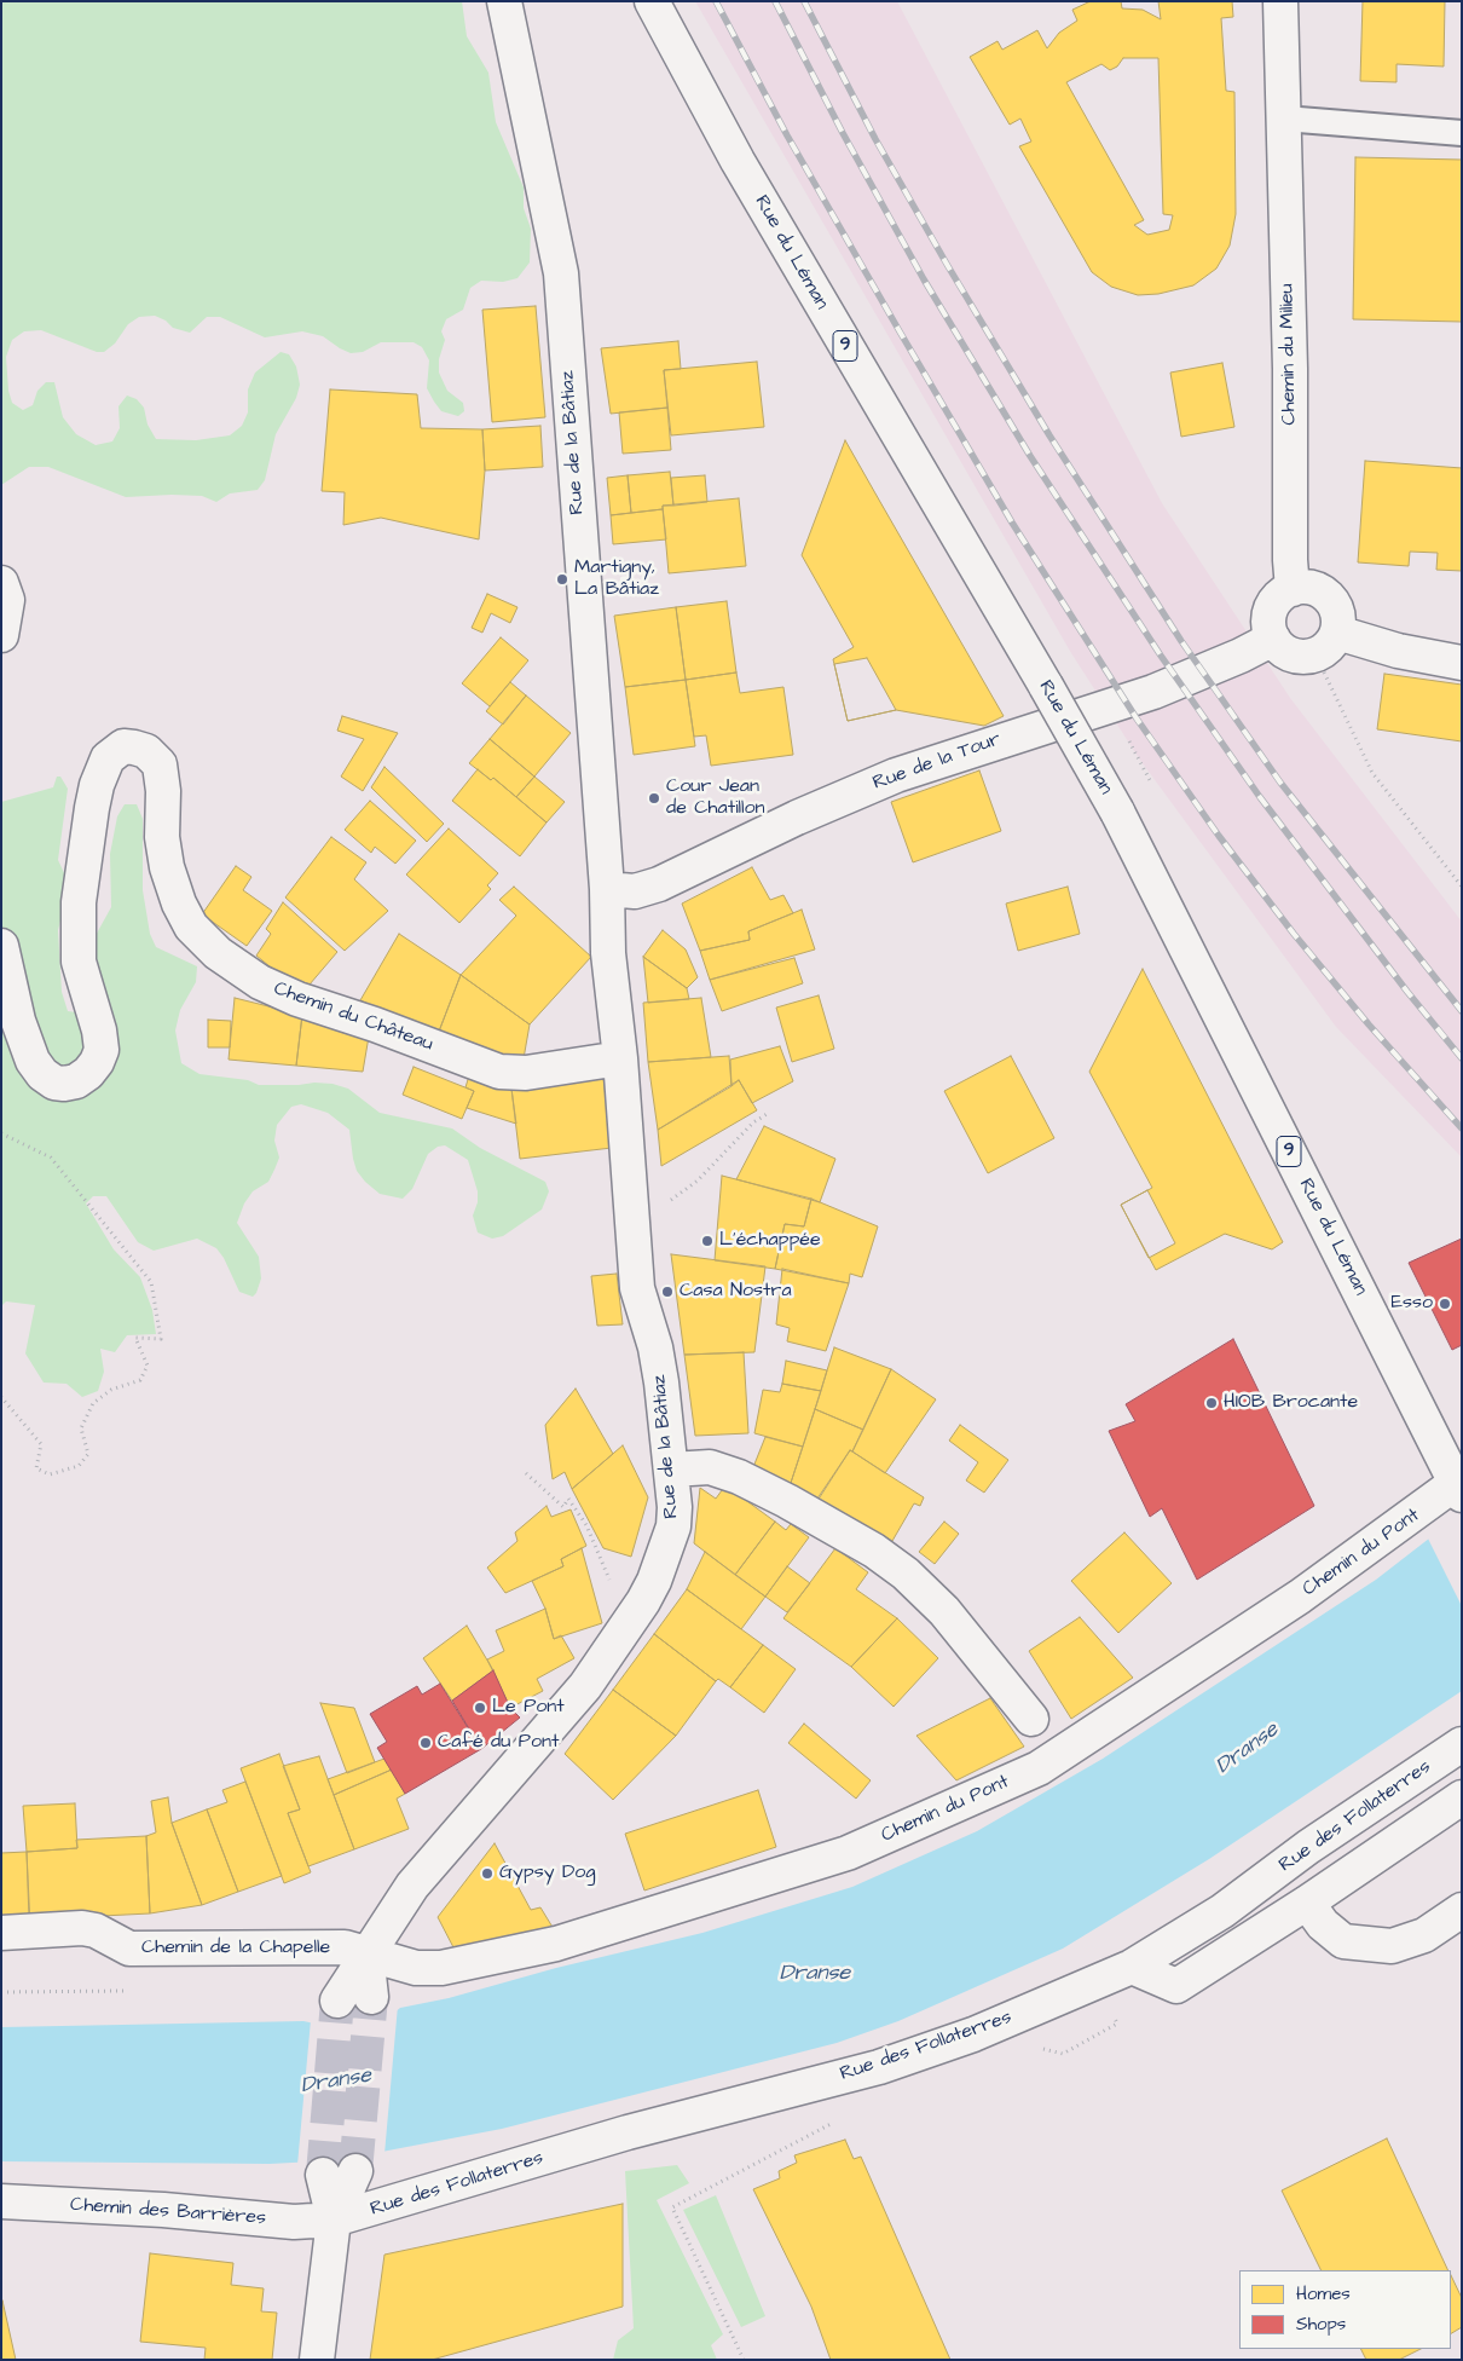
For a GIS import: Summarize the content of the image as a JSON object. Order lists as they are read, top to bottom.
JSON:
{
  "streets": {
    "street": [
      "Rue du Léman",
      "9",
      "Chemin du Milieu",
      "Rue de la Bâtiaz",
      "Rue de la Tour",
      "Chemin du Château",
      "Chemin du Pont",
      "Rue des Follaterres",
      "Chemin de la Chapelle",
      "Chemin des Barrières"
    ]
  },
  "crossings": [
    ["Rue du Léman", "Chemin du Pont"],
    ["Chemin du Milieu", "Rue de la Tour"],
    ["Rue de la Bâtiaz", "Rue de la Tour"],
    ["Rue de la Bâtiaz", "Chemin du Château"],
    ["Rue de la Bâtiaz", "Chemin du Pont"],
    ["Rue de la Bâtiaz", "Chemin de la Chapelle"],
    ["Chemin du Pont", "Chemin de la Chapelle"],
    ["Rue des Follaterres", "Chemin des Barrières"]
  ],
  "water": ["Dranse"],
  "places": [
    "Martigny, La Bâtiaz",
    "Cour Jean de Chatillon",
    "L'échappée",
    "Casa Nostra",
    "Esso",
    "HIOB Brocante",
    "Le Pont",
    "Café du Pont",
    "Gypsy Dog"
  ],
  "legend": ["Homes", "Shops"]
}
